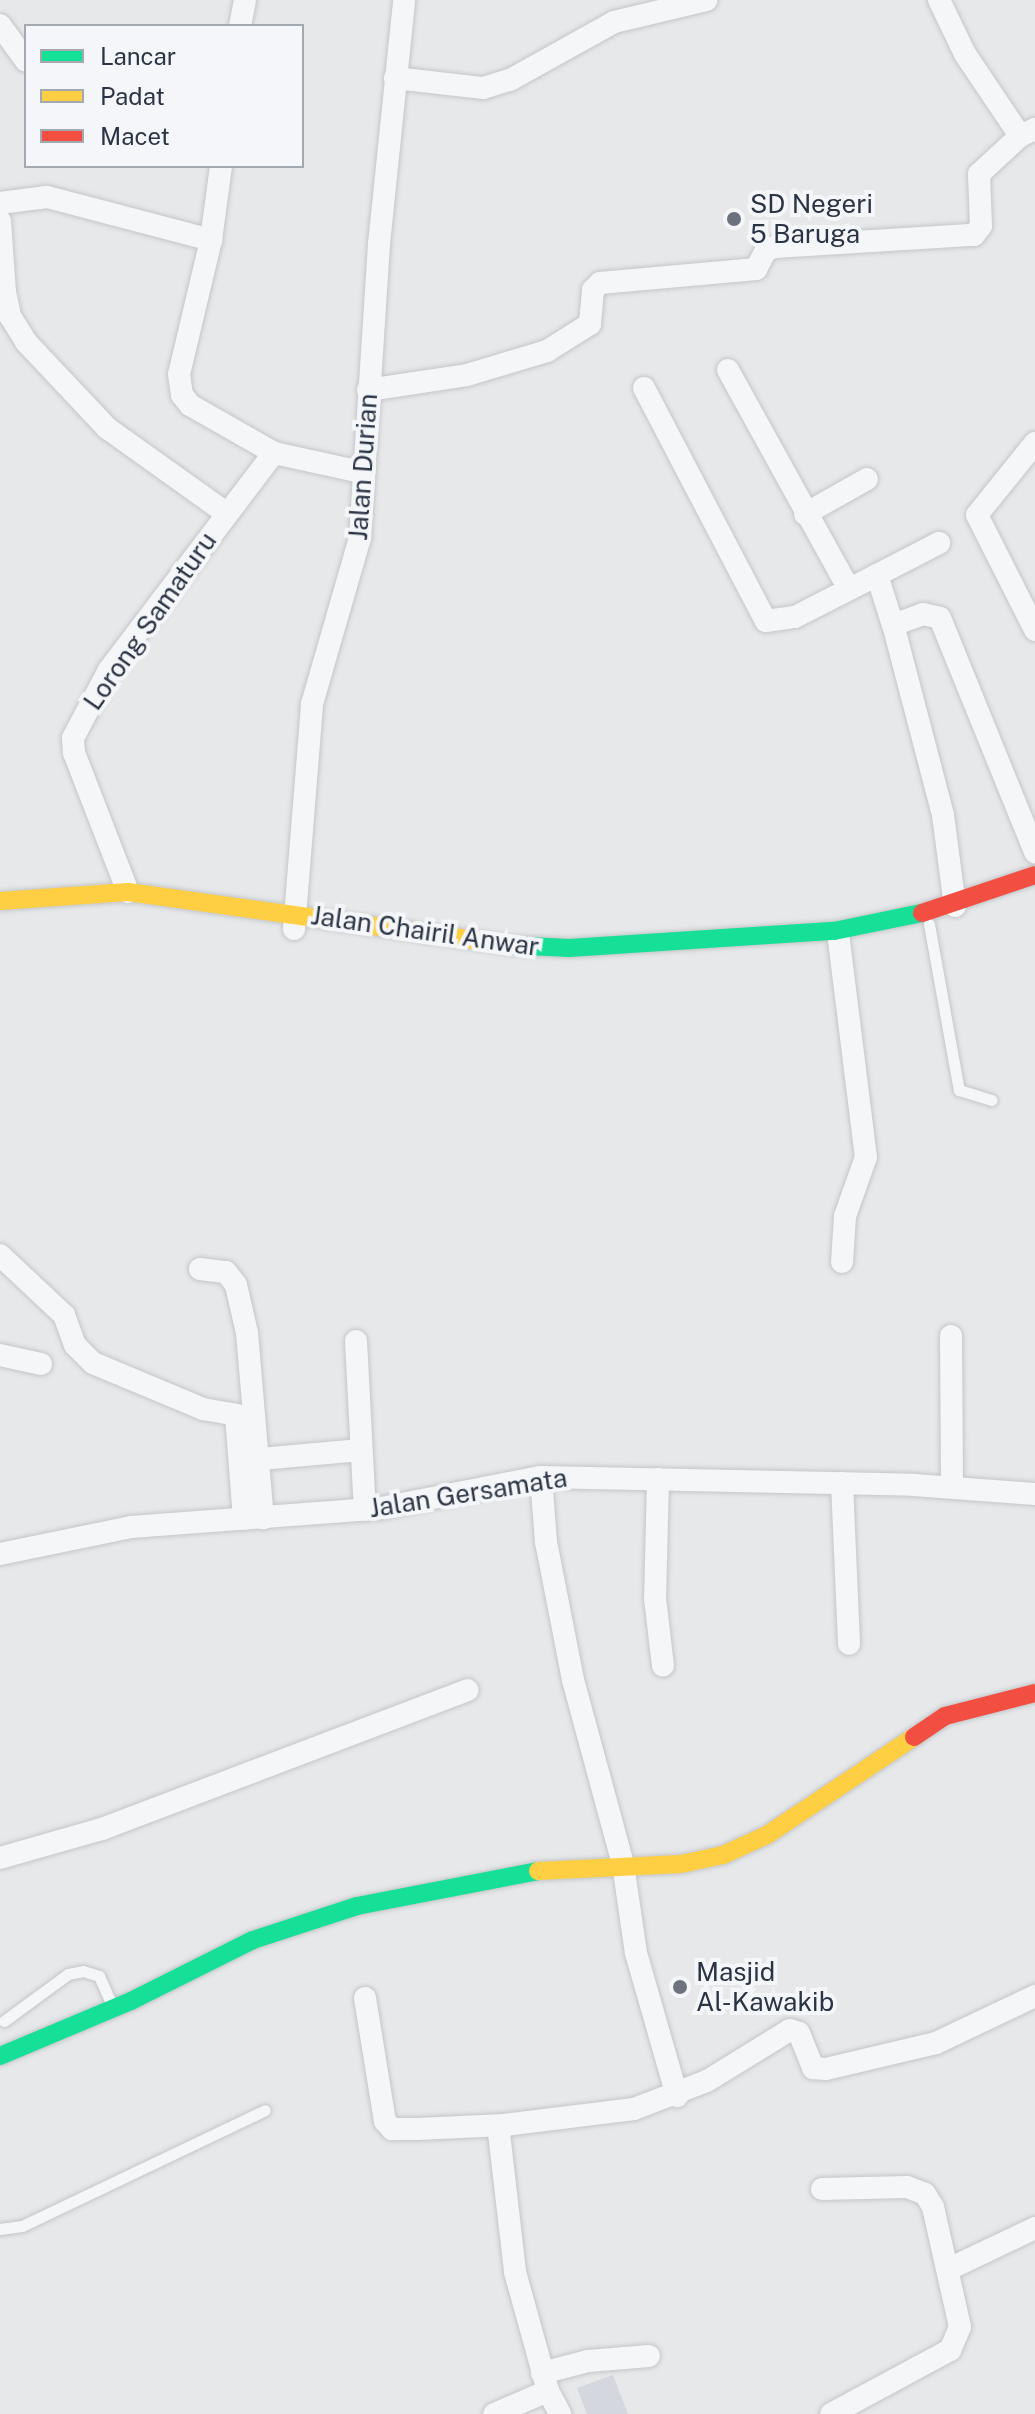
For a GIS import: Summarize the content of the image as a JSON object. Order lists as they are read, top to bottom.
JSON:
{
  "streets": {
    "main road": ["Jalan Chairil Anwar"],
    "street": ["Jalan Durian", "Lorong Samaturu", "Jalan Gersamata"]
  },
  "crossings": [
    ["Jalan Durian", "Jalan Chairil Anwar"],
    ["Lorong Samaturu", "Jalan Chairil Anwar"]
  ],
  "places": ["SD Negeri 5 Baruga", "Masjid Al-Kawakib"],
  "legend": ["Lancar", "Padat", "Macet"]
}
